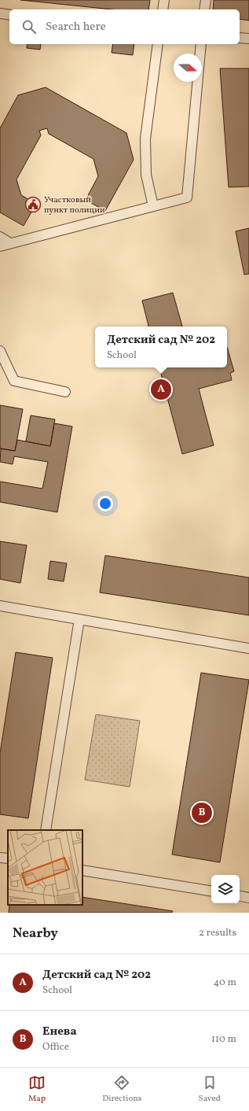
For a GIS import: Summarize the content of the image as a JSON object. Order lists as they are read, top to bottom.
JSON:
{
  "places": {
    "public building": ["Участковый пункт полиции"]
  },
  "north": "right",
  "page": {
    "search": "Search here",
    "popup": ["Детский сад № 202", "School"],
    "pins": ["A", "B"],
    "heading": ["Nearby", "2 results"],
    "list": [
      {
        "mark": "A",
        "name": "Детский сад № 202",
        "note": "School",
        "value": "40 m"
      },
      {
        "mark": "B",
        "name": "Енева",
        "note": "Office",
        "value": "110 m"
      }
    ],
    "nav": ["Map", "Directions", "Saved"]
  }
}
